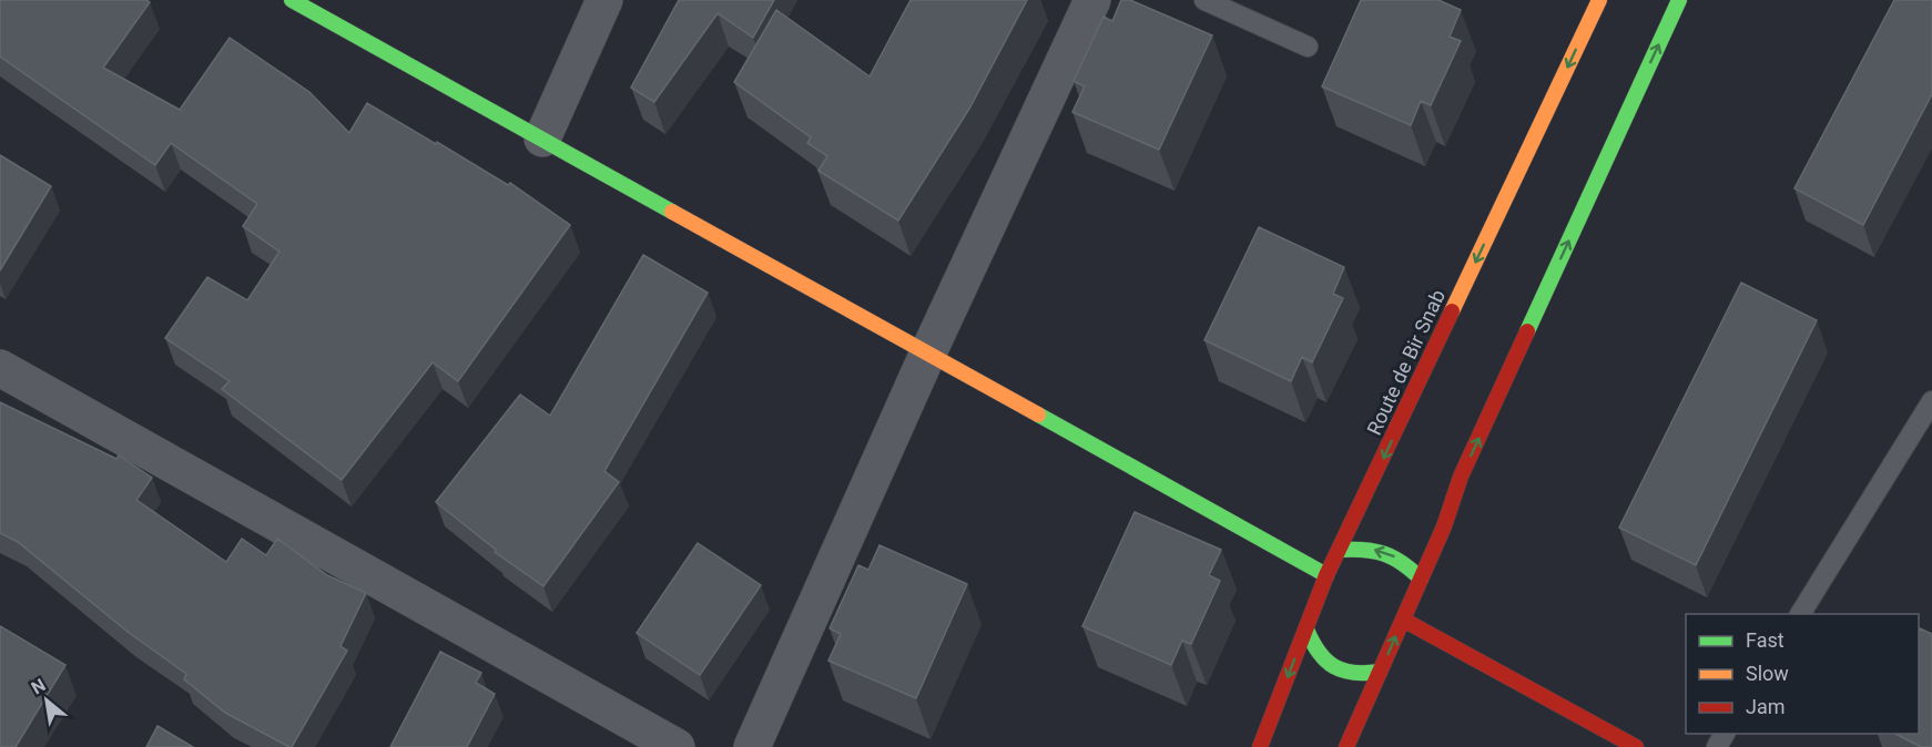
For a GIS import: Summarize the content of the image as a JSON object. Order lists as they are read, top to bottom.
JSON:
{
  "streets": {
    "main road": ["Route de Bir Snab"]
  },
  "legend": ["Fast", "Slow", "Jam"],
  "north": "top left"
}
